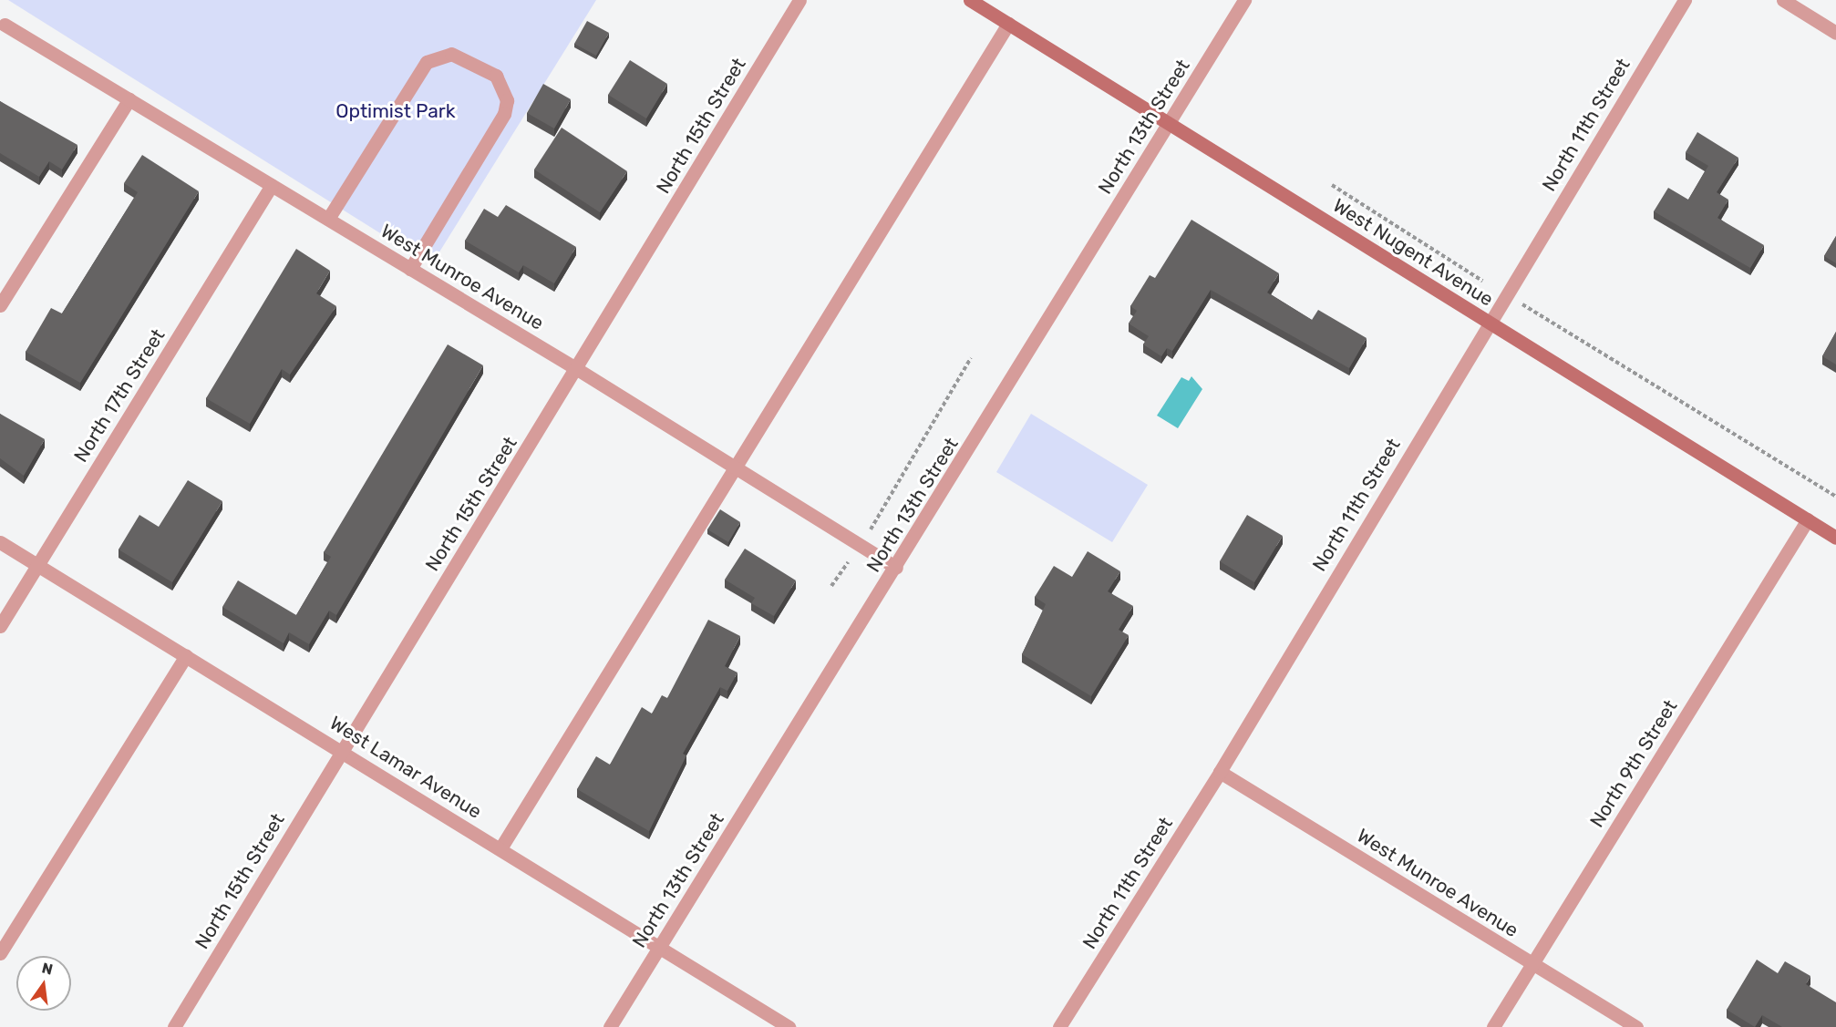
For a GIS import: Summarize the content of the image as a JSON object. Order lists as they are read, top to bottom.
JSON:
{
  "streets": {
    "street": [
      "North 11th Street",
      "North 15th Street",
      "North 13th Street",
      "West Nugent Avenue",
      "West Munroe Avenue",
      "North 17th Street",
      "North 9th Street",
      "West Lamar Avenue"
    ]
  },
  "crossings": [
    ["North 11th Street", "West Nugent Avenue"],
    ["North 11th Street", "West Munroe Avenue"],
    ["North 15th Street", "West Munroe Avenue"],
    ["North 15th Street", "West Lamar Avenue"],
    ["North 13th Street", "West Nugent Avenue"],
    ["North 13th Street", "West Munroe Avenue"],
    ["North 13th Street", "West Lamar Avenue"],
    ["West Nugent Avenue", "North 9th Street"],
    ["West Munroe Avenue", "North 17th Street"],
    ["West Munroe Avenue", "North 9th Street"],
    ["North 17th Street", "West Lamar Avenue"]
  ],
  "parks": ["Optimist Park"],
  "north": "top"
}
